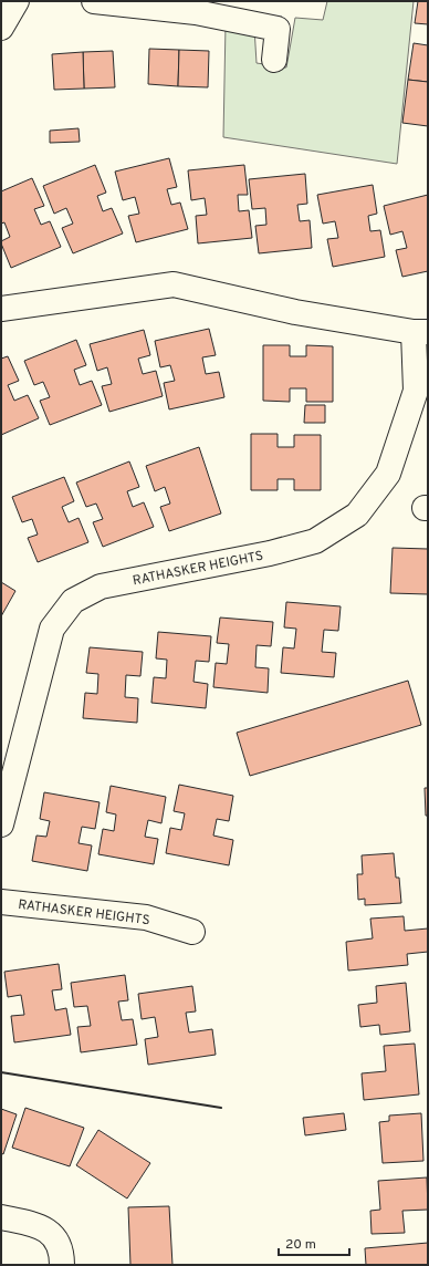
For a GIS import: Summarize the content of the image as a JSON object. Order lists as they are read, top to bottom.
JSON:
{
  "streets": {
    "street": ["RATHASKER HEIGHTS"]
  },
  "scale_bar": "20 m"
}
